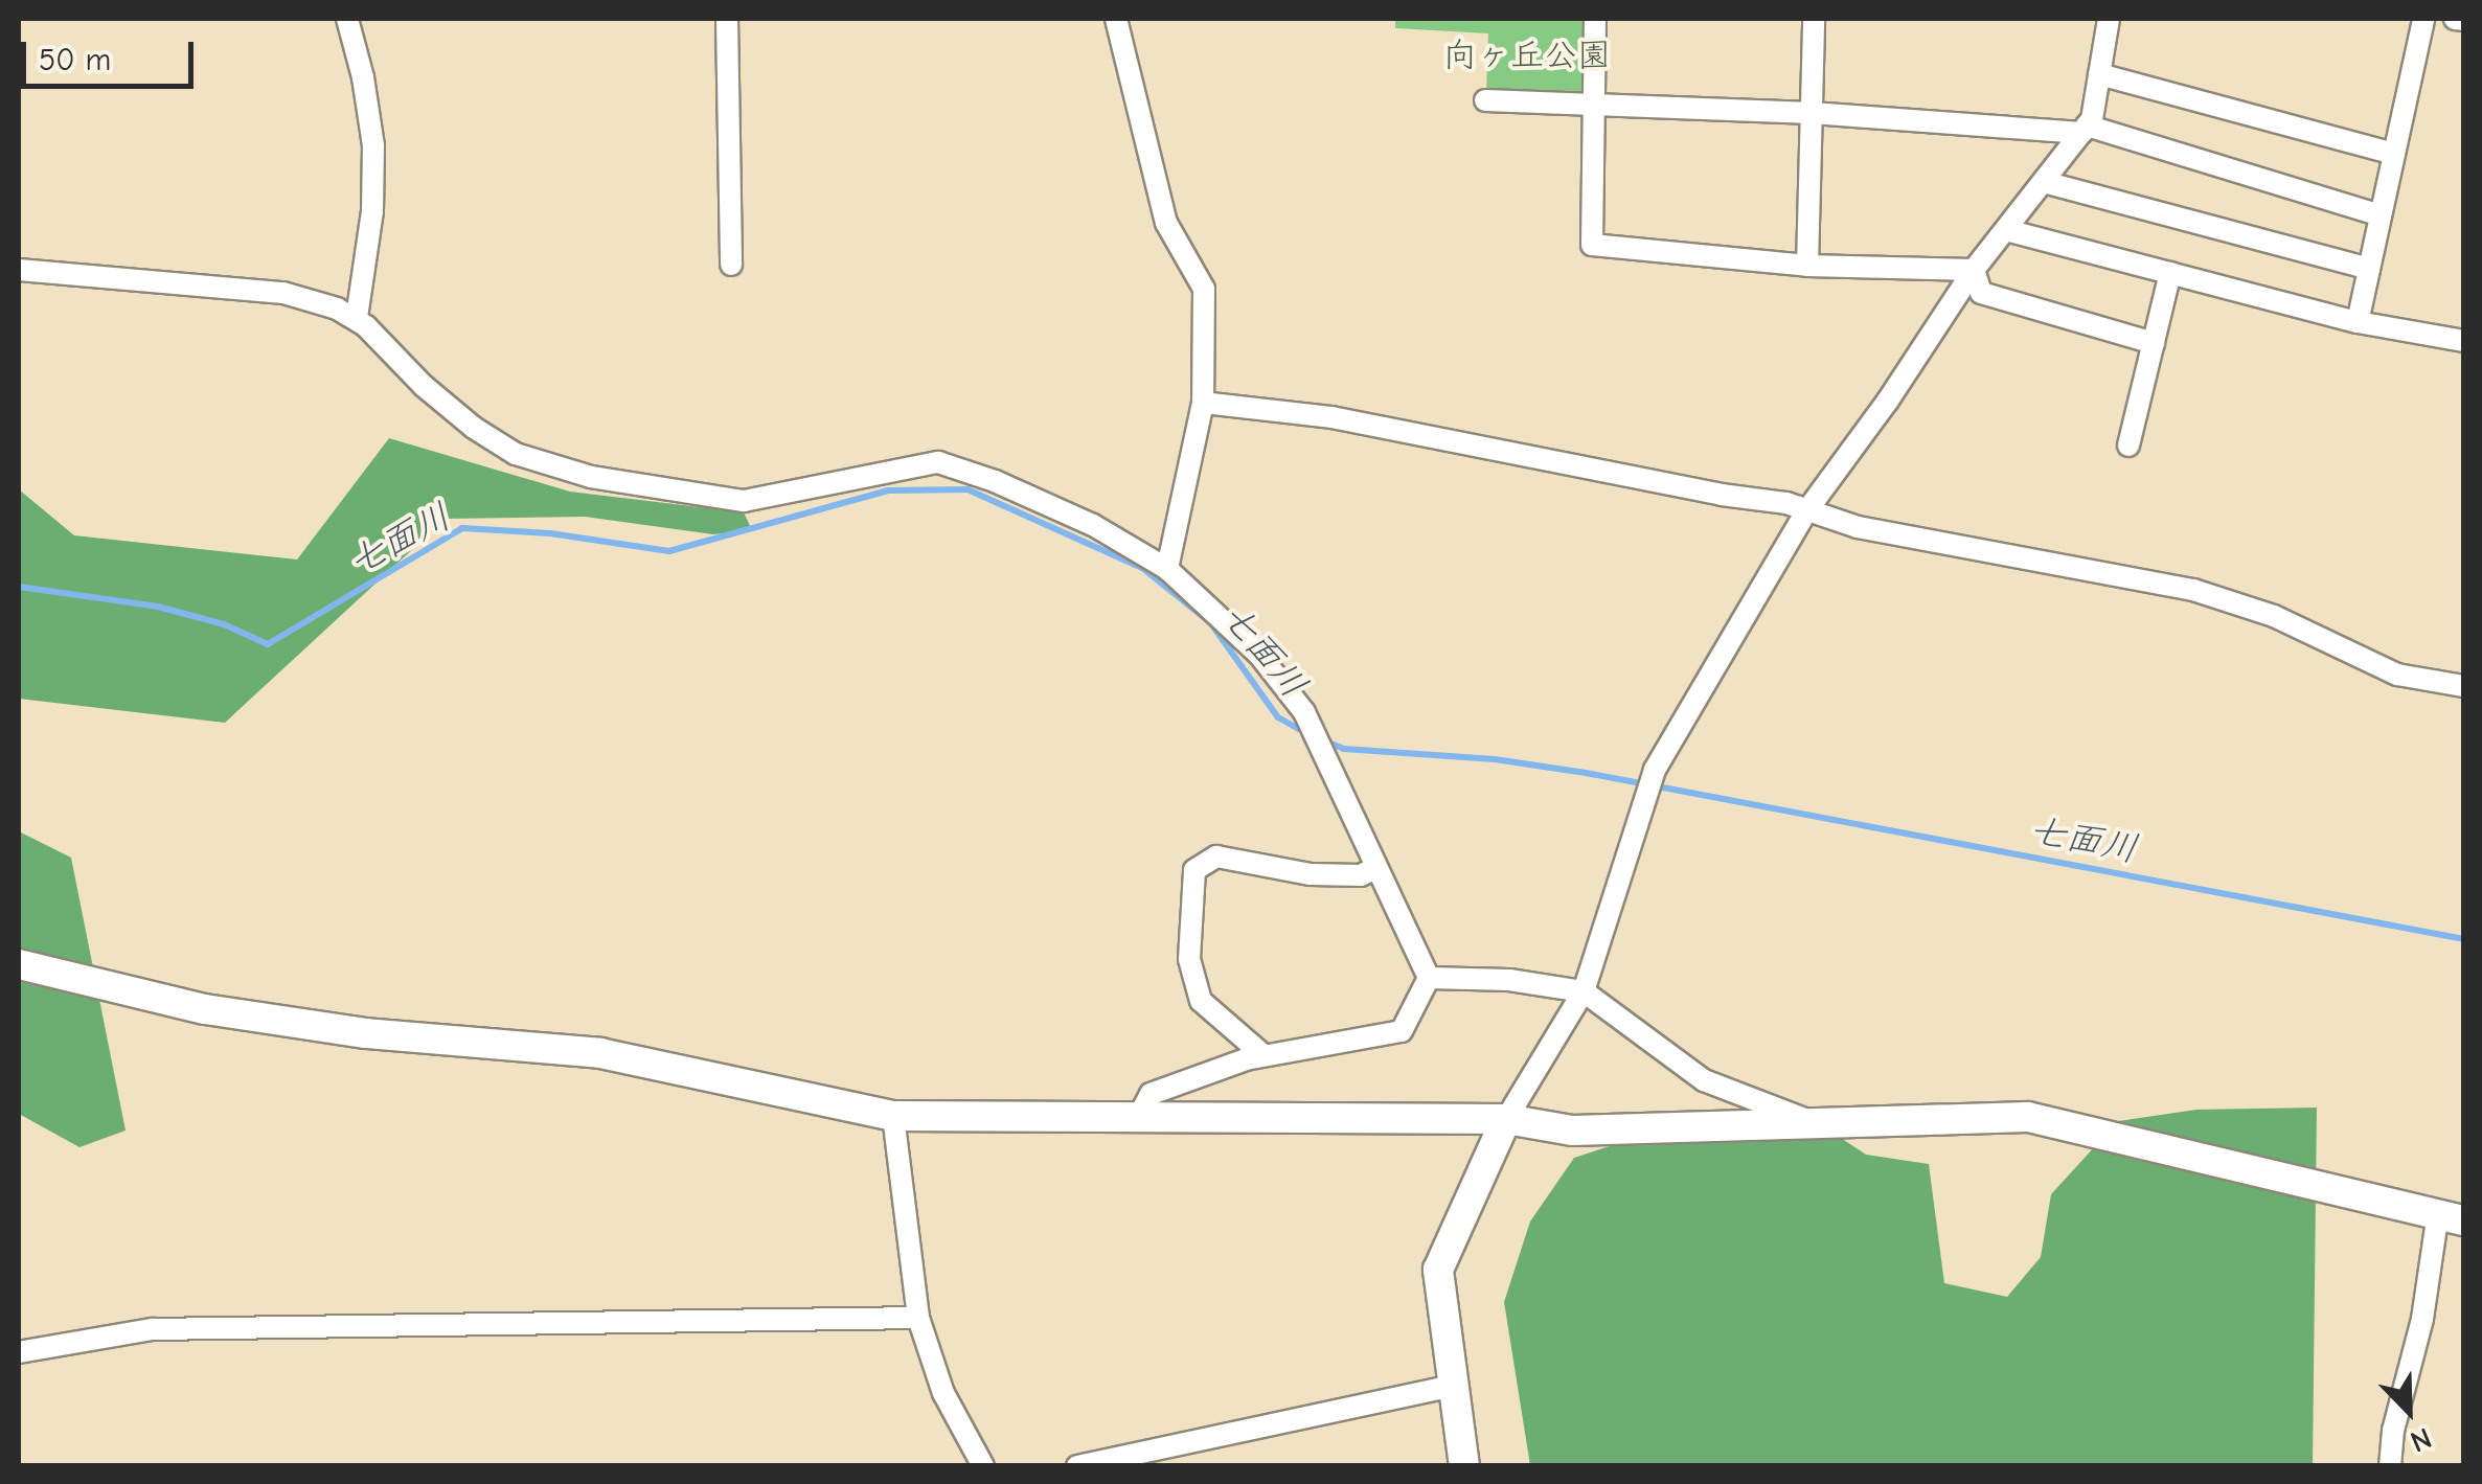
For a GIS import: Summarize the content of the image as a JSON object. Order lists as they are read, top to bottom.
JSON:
{
  "water": ["七面川"],
  "parks": ["向ヶ丘公園"],
  "scale_bar": "50 m",
  "north": "bottom right"
}
